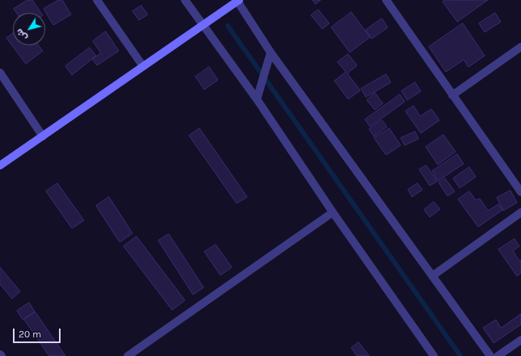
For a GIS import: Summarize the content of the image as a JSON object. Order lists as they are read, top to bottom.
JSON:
{
  "scale_bar": "20 m",
  "north": "bottom left"
}
